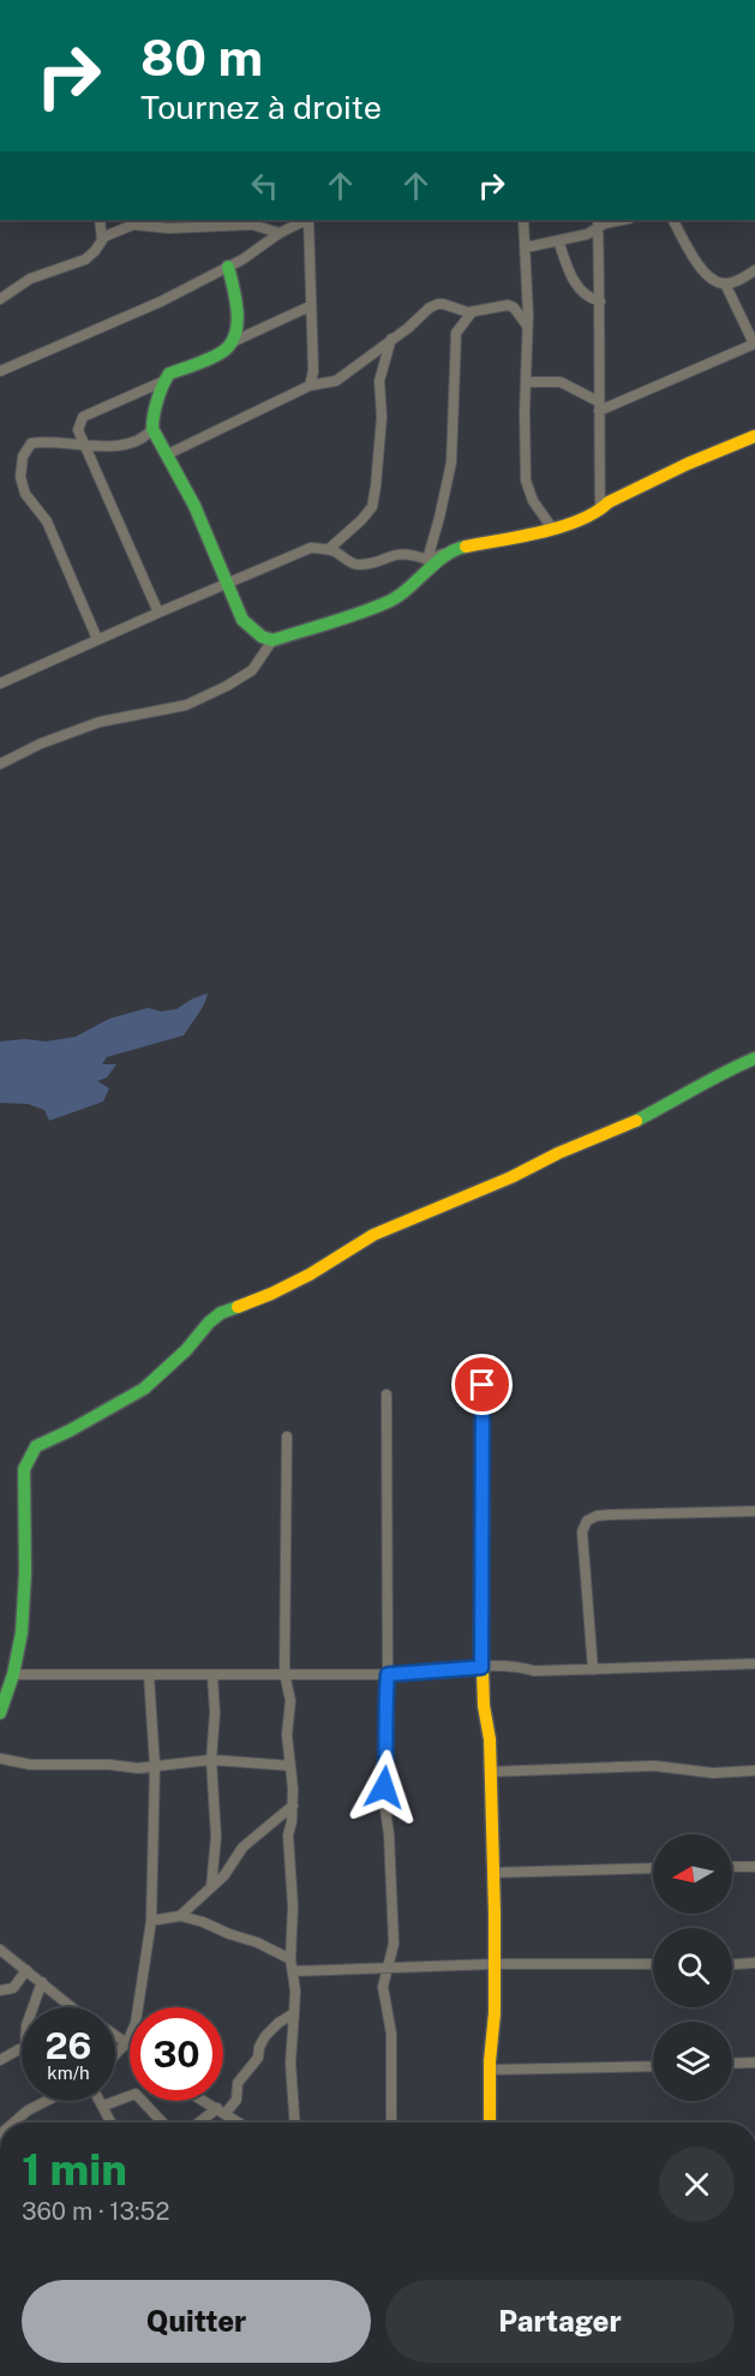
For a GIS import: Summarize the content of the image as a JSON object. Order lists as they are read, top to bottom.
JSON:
{
  "north": "left",
  "page": {
    "turn": ["80 m", "Tournez à droite"],
    "speed": "26 km/h",
    "limit": "30",
    "heading": ["1 min", "360 m · 13:52"],
    "buttons": ["Quitter", "Partager"]
  }
}
